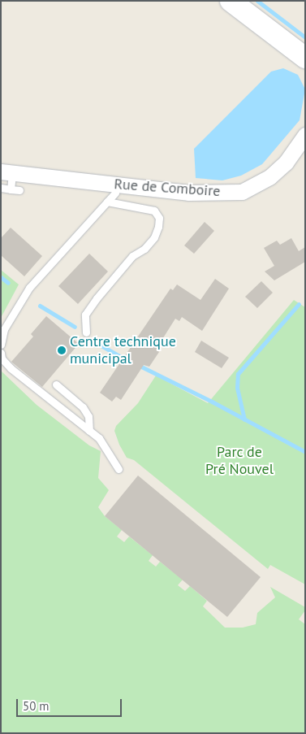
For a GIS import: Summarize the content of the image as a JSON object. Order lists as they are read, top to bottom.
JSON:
{
  "streets": {
    "street": ["Rue de Comboire"]
  },
  "parks": ["Parc de Pré Nouvel"],
  "places": ["Centre technique municipal"],
  "scale_bar": "50 m"
}
